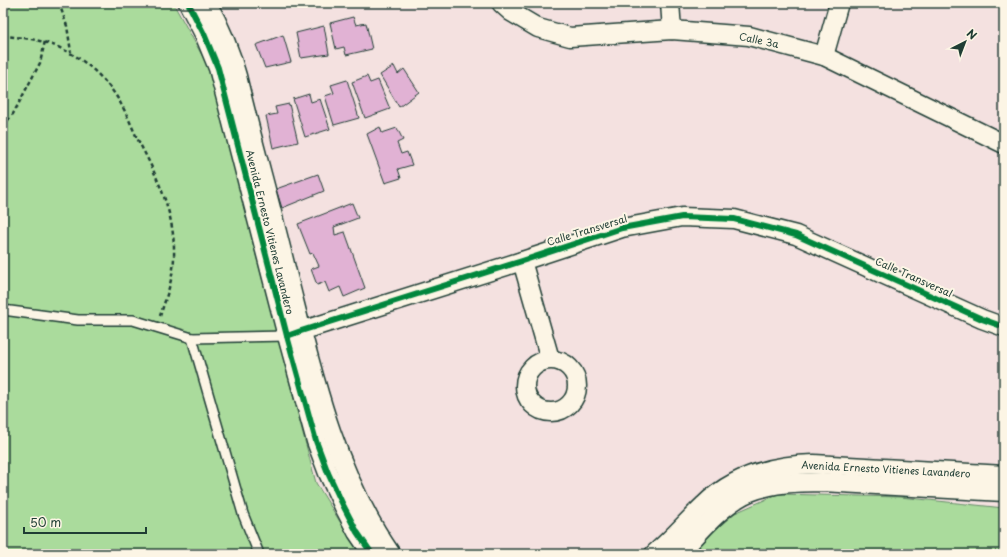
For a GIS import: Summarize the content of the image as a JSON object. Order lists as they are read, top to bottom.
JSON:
{
  "streets": {
    "street": ["Calle 3a", "Calle Transversal", "Avenida Ernesto Vitienes Lavandero"]
  },
  "crossings": [
    ["Calle Transversal", "Avenida Ernesto Vitienes Lavandero"]
  ],
  "scale_bar": "50 m",
  "north": "top right"
}
